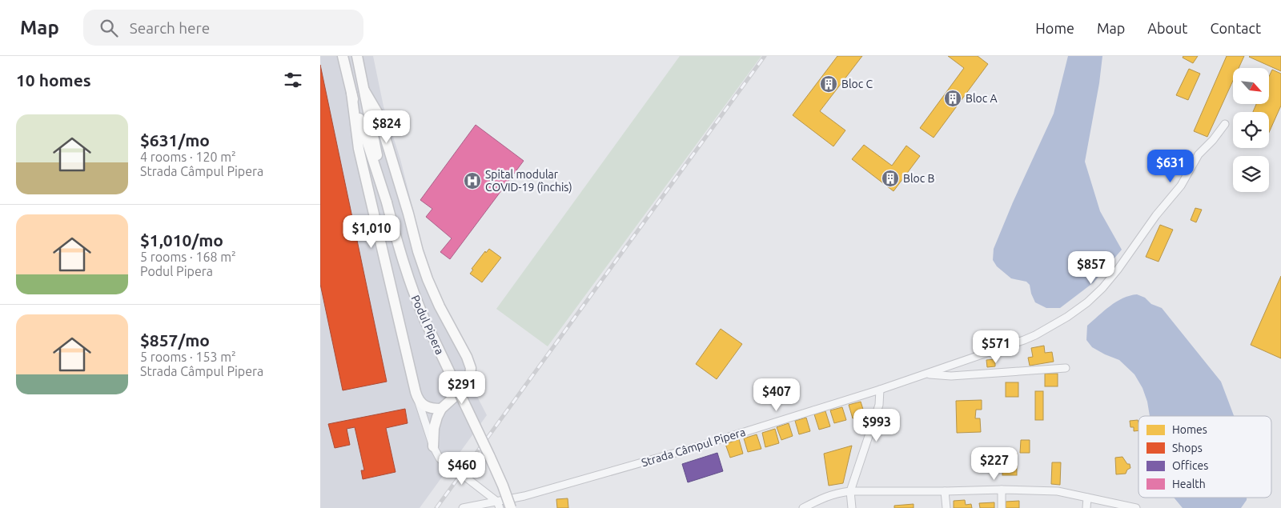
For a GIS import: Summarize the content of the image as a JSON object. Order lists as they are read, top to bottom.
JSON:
{
  "streets": {
    "main road": ["Podul Pipera"],
    "street": ["Strada Câmpul Pipera"]
  },
  "places": {
    "building": ["Bloc C", "Bloc A", "Bloc B"],
    "hospital": ["Spital modular COVID-19 (închis)"]
  },
  "legend": [
    "Homes",
    "Shops",
    "Offices",
    "Health"
  ],
  "north": "bottom right",
  "page": {
    "header": "Map",
    "search": "Search here",
    "nav": [
      "Home",
      "Map",
      "About",
      "Contact"
    ],
    "heading": "10 homes",
    "list": [
      {
        "name": "$631/mo",
        "note": "4 rooms · 120 m² · Strada Câmpul Pipera"
      },
      {
        "name": "$1,010/mo",
        "note": "5 rooms · 168 m² · Podul Pipera"
      },
      {
        "name": "$857/mo",
        "note": "5 rooms · 153 m² · Strada Câmpul Pipera"
      }
    ],
    "price": [
      "$824",
      "$631",
      "$1,010",
      "$857",
      "$571",
      "$291",
      "$407",
      "$993",
      "$227",
      "$460"
    ]
  }
}
